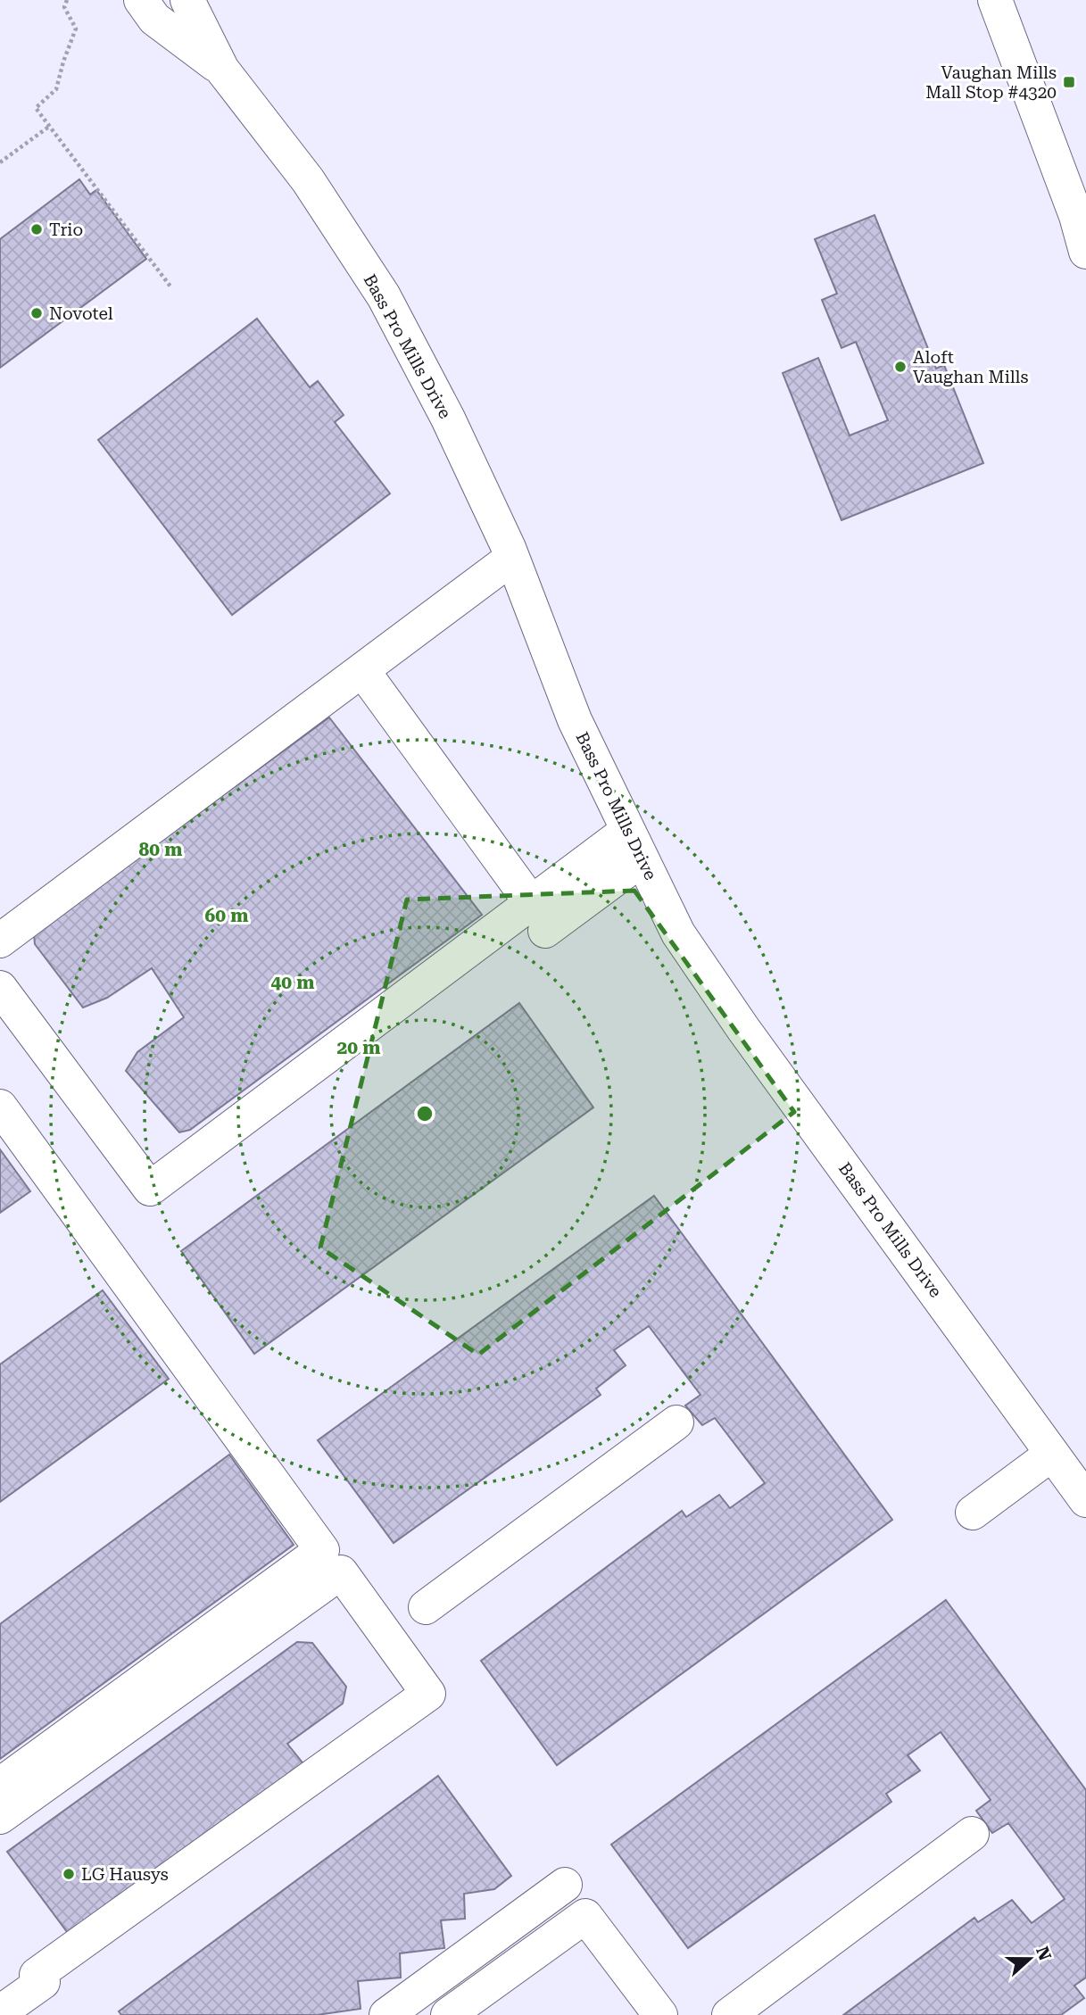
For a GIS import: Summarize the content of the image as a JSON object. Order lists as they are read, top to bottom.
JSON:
{
  "streets": {
    "street": ["Bass Pro Mills Drive"]
  },
  "places": {
    "transit": ["Vaughan Mills Mall Stop #4320"],
    "other": [
      "Trio",
      "Novotel",
      "Aloft Vaughan Mills",
      "LG Hausys"
    ]
  },
  "north": "right",
  "rings": [
    "80 m",
    "60 m",
    "40 m",
    "20 m"
  ]
}
